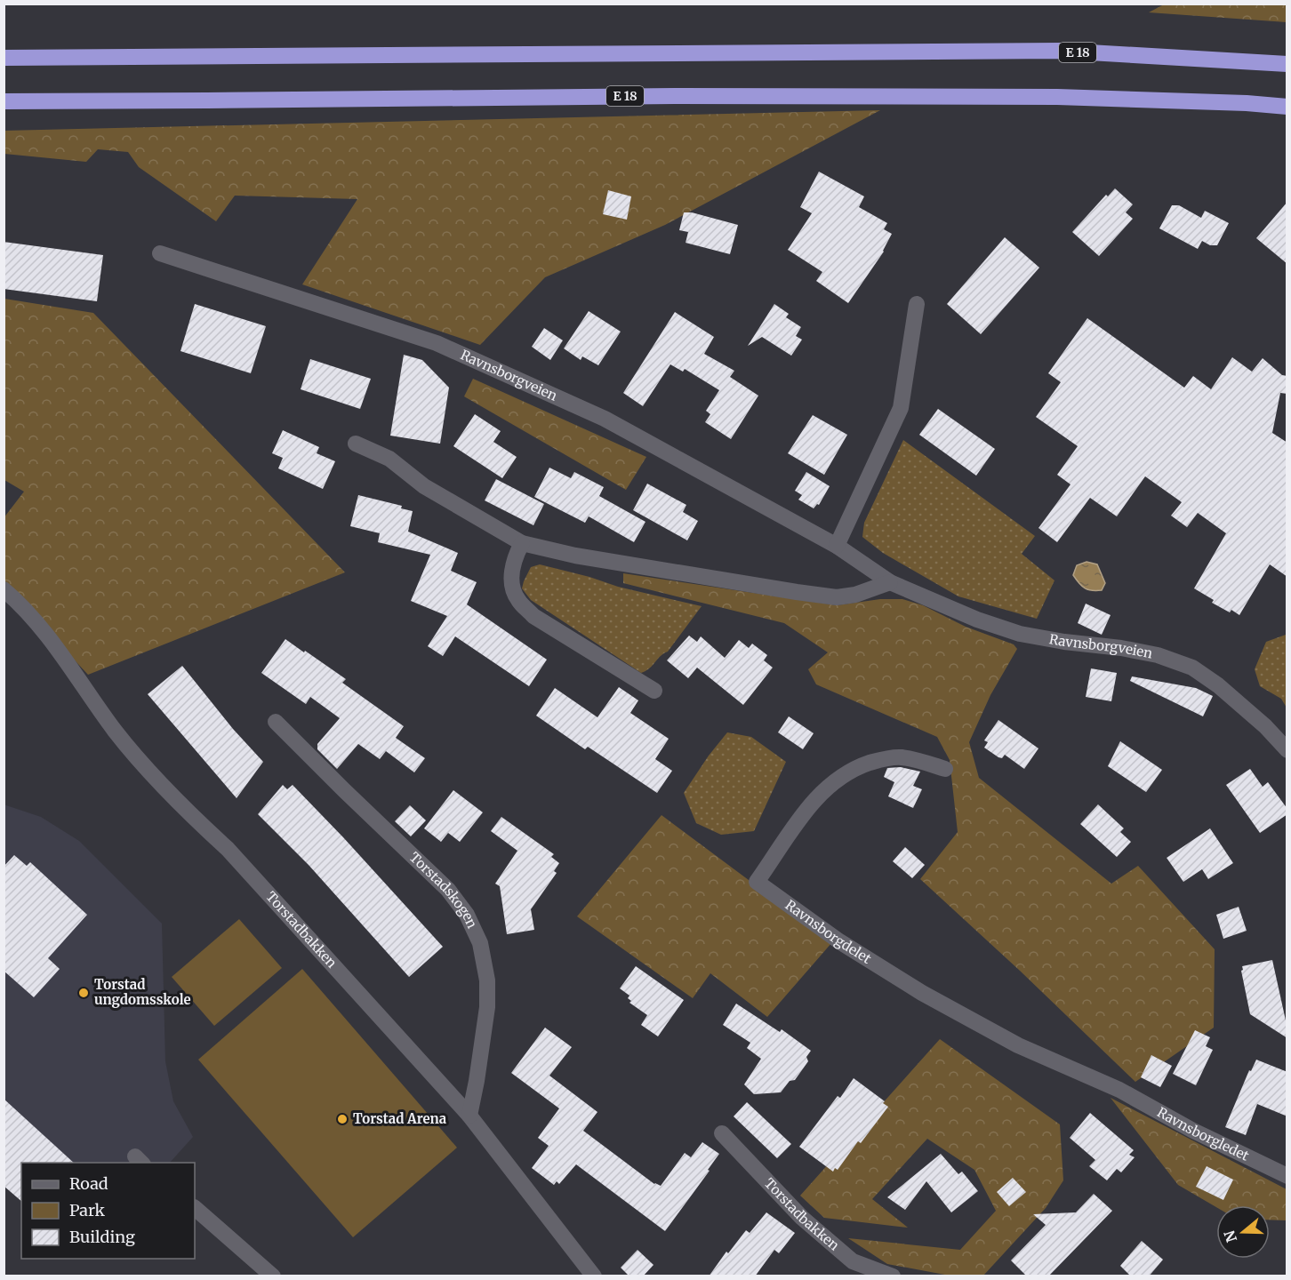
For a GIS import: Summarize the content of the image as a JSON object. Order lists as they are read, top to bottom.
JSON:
{
  "streets": {
    "highway": ["E 18"],
    "street": [
      "Ravnsborgveien",
      "Torstadskogen",
      "Torstadbakken",
      "Ravnsborgdelet",
      "Ravnsborgledet"
    ]
  },
  "crossings": [
    ["Torstadskogen", "Torstadbakken"],
    ["Ravnsborgdelet", "Ravnsborgledet"]
  ],
  "places": ["Torstad ungdomsskole", "Torstad Arena"],
  "legend": ["Road", "Park", "Building"],
  "north": "left"
}
